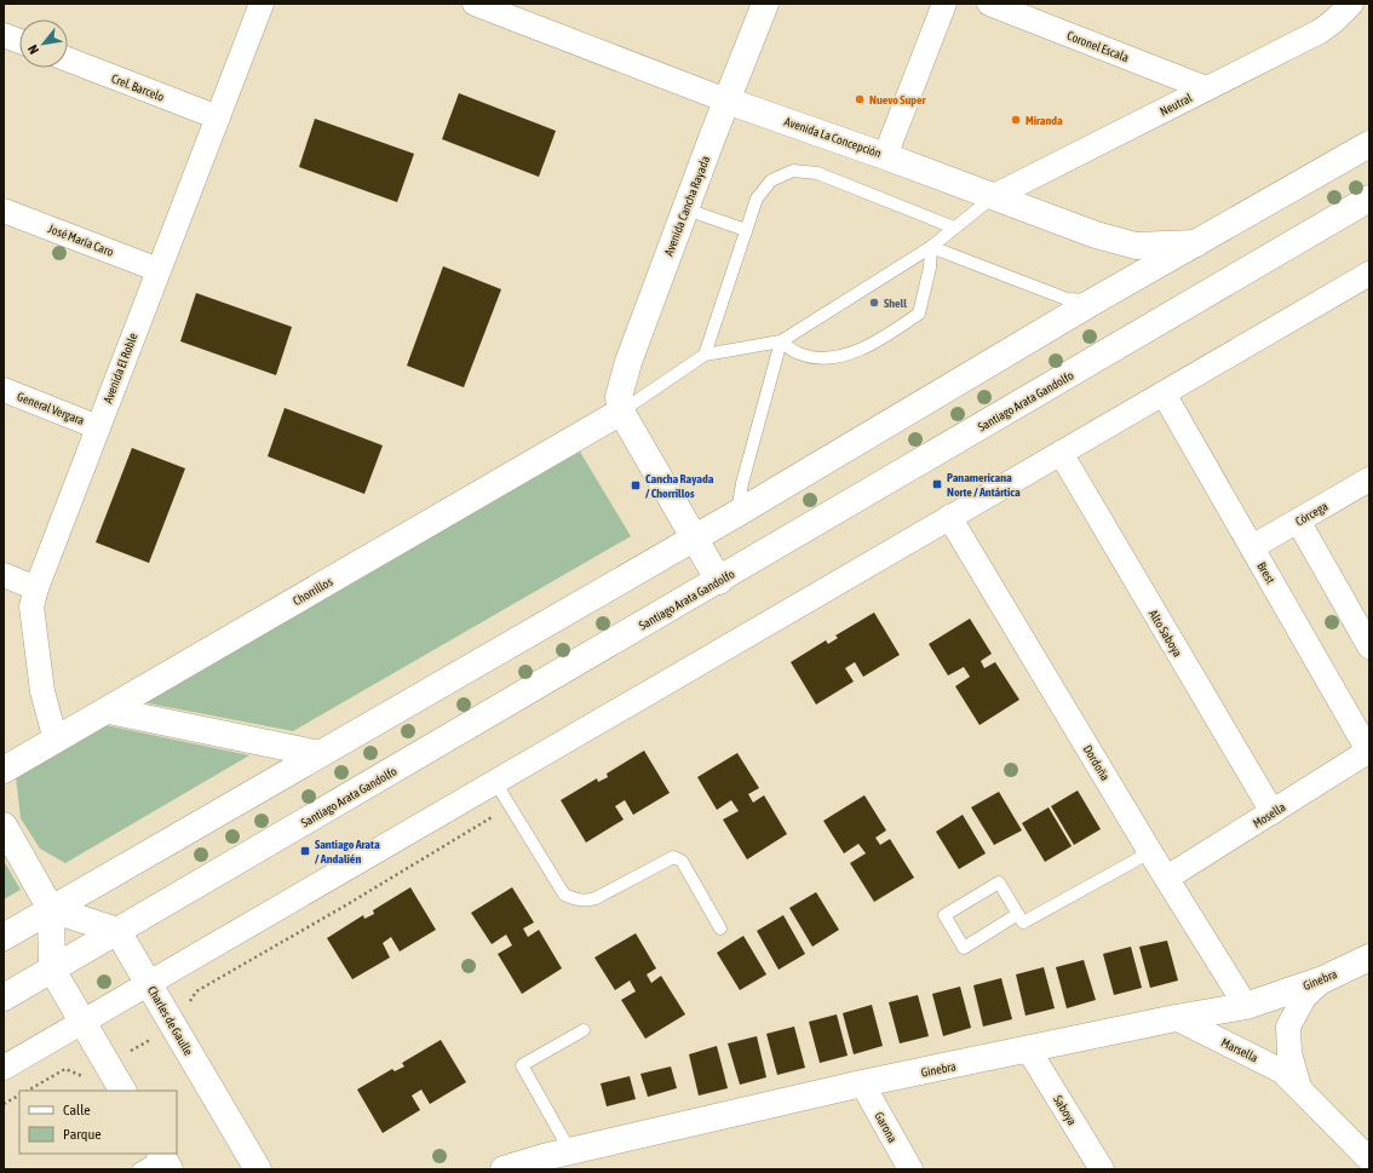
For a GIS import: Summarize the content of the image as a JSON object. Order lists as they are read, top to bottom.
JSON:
{
  "streets": {
    "street": [
      "Coronel Escala",
      "Crel. Barcelo",
      "Neutral",
      "Avenida La Concepción",
      "Avenida Cancha Rayada",
      "José María Caro",
      "Avenida El Roble",
      "Santiago Arata Gandolfo",
      "General Vergara",
      "Córcega",
      "Brest",
      "Chorrillos",
      "Alto Saboya",
      "Dordoña",
      "Mosella",
      "Ginebra",
      "Charles de Gaulle",
      "Marsella",
      "Saboya",
      "Garona"
    ]
  },
  "crossings": [
    ["Coronel Escala", "Neutral"],
    ["Crel. Barcelo", "Avenida El Roble"],
    ["Neutral", "Avenida La Concepción"],
    ["Avenida La Concepción", "Avenida Cancha Rayada"],
    ["Avenida Cancha Rayada", "Chorrillos"],
    ["José María Caro", "Avenida El Roble"],
    ["Avenida El Roble", "General Vergara"],
    ["Avenida El Roble", "Chorrillos"],
    ["Santiago Arata Gandolfo", "Charles de Gaulle"],
    ["Córcega", "Brest"],
    ["Brest", "Mosella"],
    ["Alto Saboya", "Mosella"],
    ["Dordoña", "Mosella"],
    ["Dordoña", "Ginebra"],
    ["Ginebra", "Marsella"],
    ["Ginebra", "Saboya"],
    ["Ginebra", "Garona"]
  ],
  "places": {
    "other": ["Nuevo Super", "Miranda", "Shell"],
    "transit": ["Panamericana Norte / Antártica", "Cancha Rayada / Chorrillos", "Santiago Arata / Andalién"]
  },
  "legend": ["Calle", "Parque"],
  "north": "bottom left"
}
